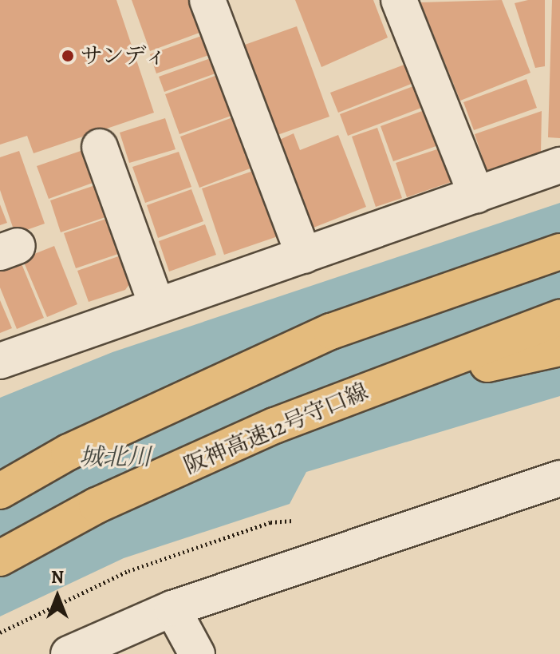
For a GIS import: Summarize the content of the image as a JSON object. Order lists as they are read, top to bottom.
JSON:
{
  "streets": {
    "highway": ["阪神高速12号守口線"]
  },
  "water": ["城北川"],
  "places": ["サンディ"],
  "north": "top"
}
